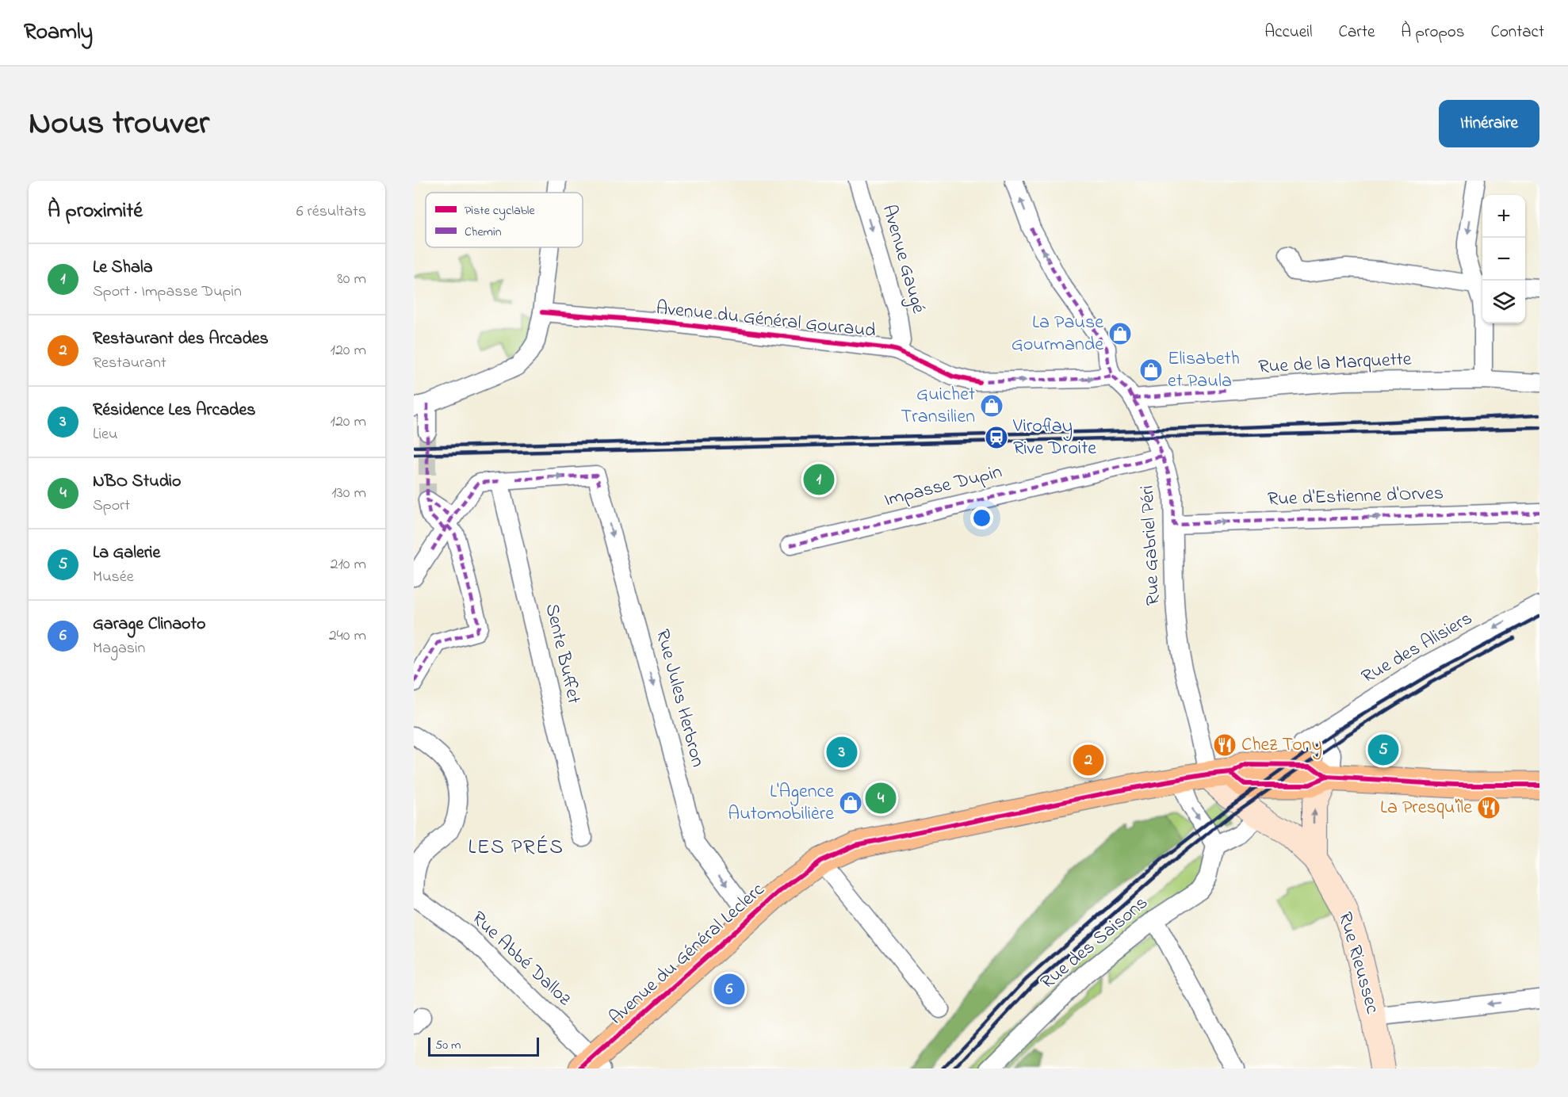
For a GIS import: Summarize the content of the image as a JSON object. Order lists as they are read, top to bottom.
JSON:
{
  "streets": {
    "main road": ["Avenue du Général Leclerc"],
    "street": [
      "Avenue Gaugé",
      "Avenue du Général Gouraud",
      "Rue de la Marquette",
      "Impasse Dupin",
      "Rue d'Estienne d'Orves",
      "Rue Gabriel Péri",
      "Rue des Alisiers",
      "Sente Buffet",
      "Rue Jules Herbron",
      "Rue des Saisons",
      "Rue Abbé Dalloz",
      "Rue Rieussec"
    ]
  },
  "crossings": [
    ["Avenue Gaugé", "Avenue du Général Gouraud"],
    ["Avenue du Général Gouraud", "Rue Gabriel Péri"],
    ["Rue de la Marquette", "Rue Gabriel Péri"],
    ["Impasse Dupin", "Rue Gabriel Péri"],
    ["Rue d'Estienne d'Orves", "Rue Gabriel Péri"],
    ["Rue Gabriel Péri", "Avenue du Général Leclerc"],
    ["Rue Gabriel Péri", "Rue Rieussec"],
    ["Rue des Alisiers", "Avenue du Général Leclerc"],
    ["Sente Buffet", "Rue Jules Herbron"],
    ["Rue Jules Herbron", "Avenue du Général Leclerc"],
    ["Avenue du Général Leclerc", "Rue Abbé Dalloz"],
    ["Avenue du Général Leclerc", "Rue Rieussec"]
  ],
  "one_way": [
    "Avenue du Général Gouraud",
    "Rue d'Estienne d'Orves",
    "Rue des Alisiers",
    "Rue Jules Herbron"
  ],
  "districts": ["LES PRÉS"],
  "places": {
    "shop": [
      "La Pause Gourmande",
      "Elisabeth et Paula",
      "Guichet Transilien",
      "L'Agence Automobilière"
    ],
    "station": ["Viroflay Rive Droite"],
    "restaurant": ["Chez Tony", "La Presqu'île"]
  },
  "legend": ["Piste cyclable", "Chemin"],
  "scale_bar": "50 m",
  "page": {
    "header": "Roamly",
    "nav": [
      "Accueil",
      "Carte",
      "À propos",
      "Contact"
    ],
    "title": "Nous trouver",
    "buttons": "Itinéraire",
    "heading": ["À proximité", "6 résultats"],
    "map_buttons": ["+", "−"],
    "list": [
      {
        "mark": "1",
        "name": "Le Shala",
        "note": "Sport · Impasse Dupin",
        "value": "80 m"
      },
      {
        "mark": "2",
        "name": "Restaurant des Arcades",
        "note": "Restaurant",
        "value": "120 m"
      },
      {
        "mark": "3",
        "name": "Résidence Les Arcades",
        "note": "Lieu",
        "value": "120 m"
      },
      {
        "mark": "4",
        "name": "NBO Studio",
        "note": "Sport",
        "value": "130 m"
      },
      {
        "mark": "5",
        "name": "La Galerie",
        "note": "Musée",
        "value": "210 m"
      },
      {
        "mark": "6",
        "name": "Garage Clinaoto",
        "note": "Magasin",
        "value": "240 m"
      }
    ],
    "pins": [
      "1",
      "5",
      "3",
      "2",
      "4",
      "6"
    ],
    "scale": "50 m"
  }
}
